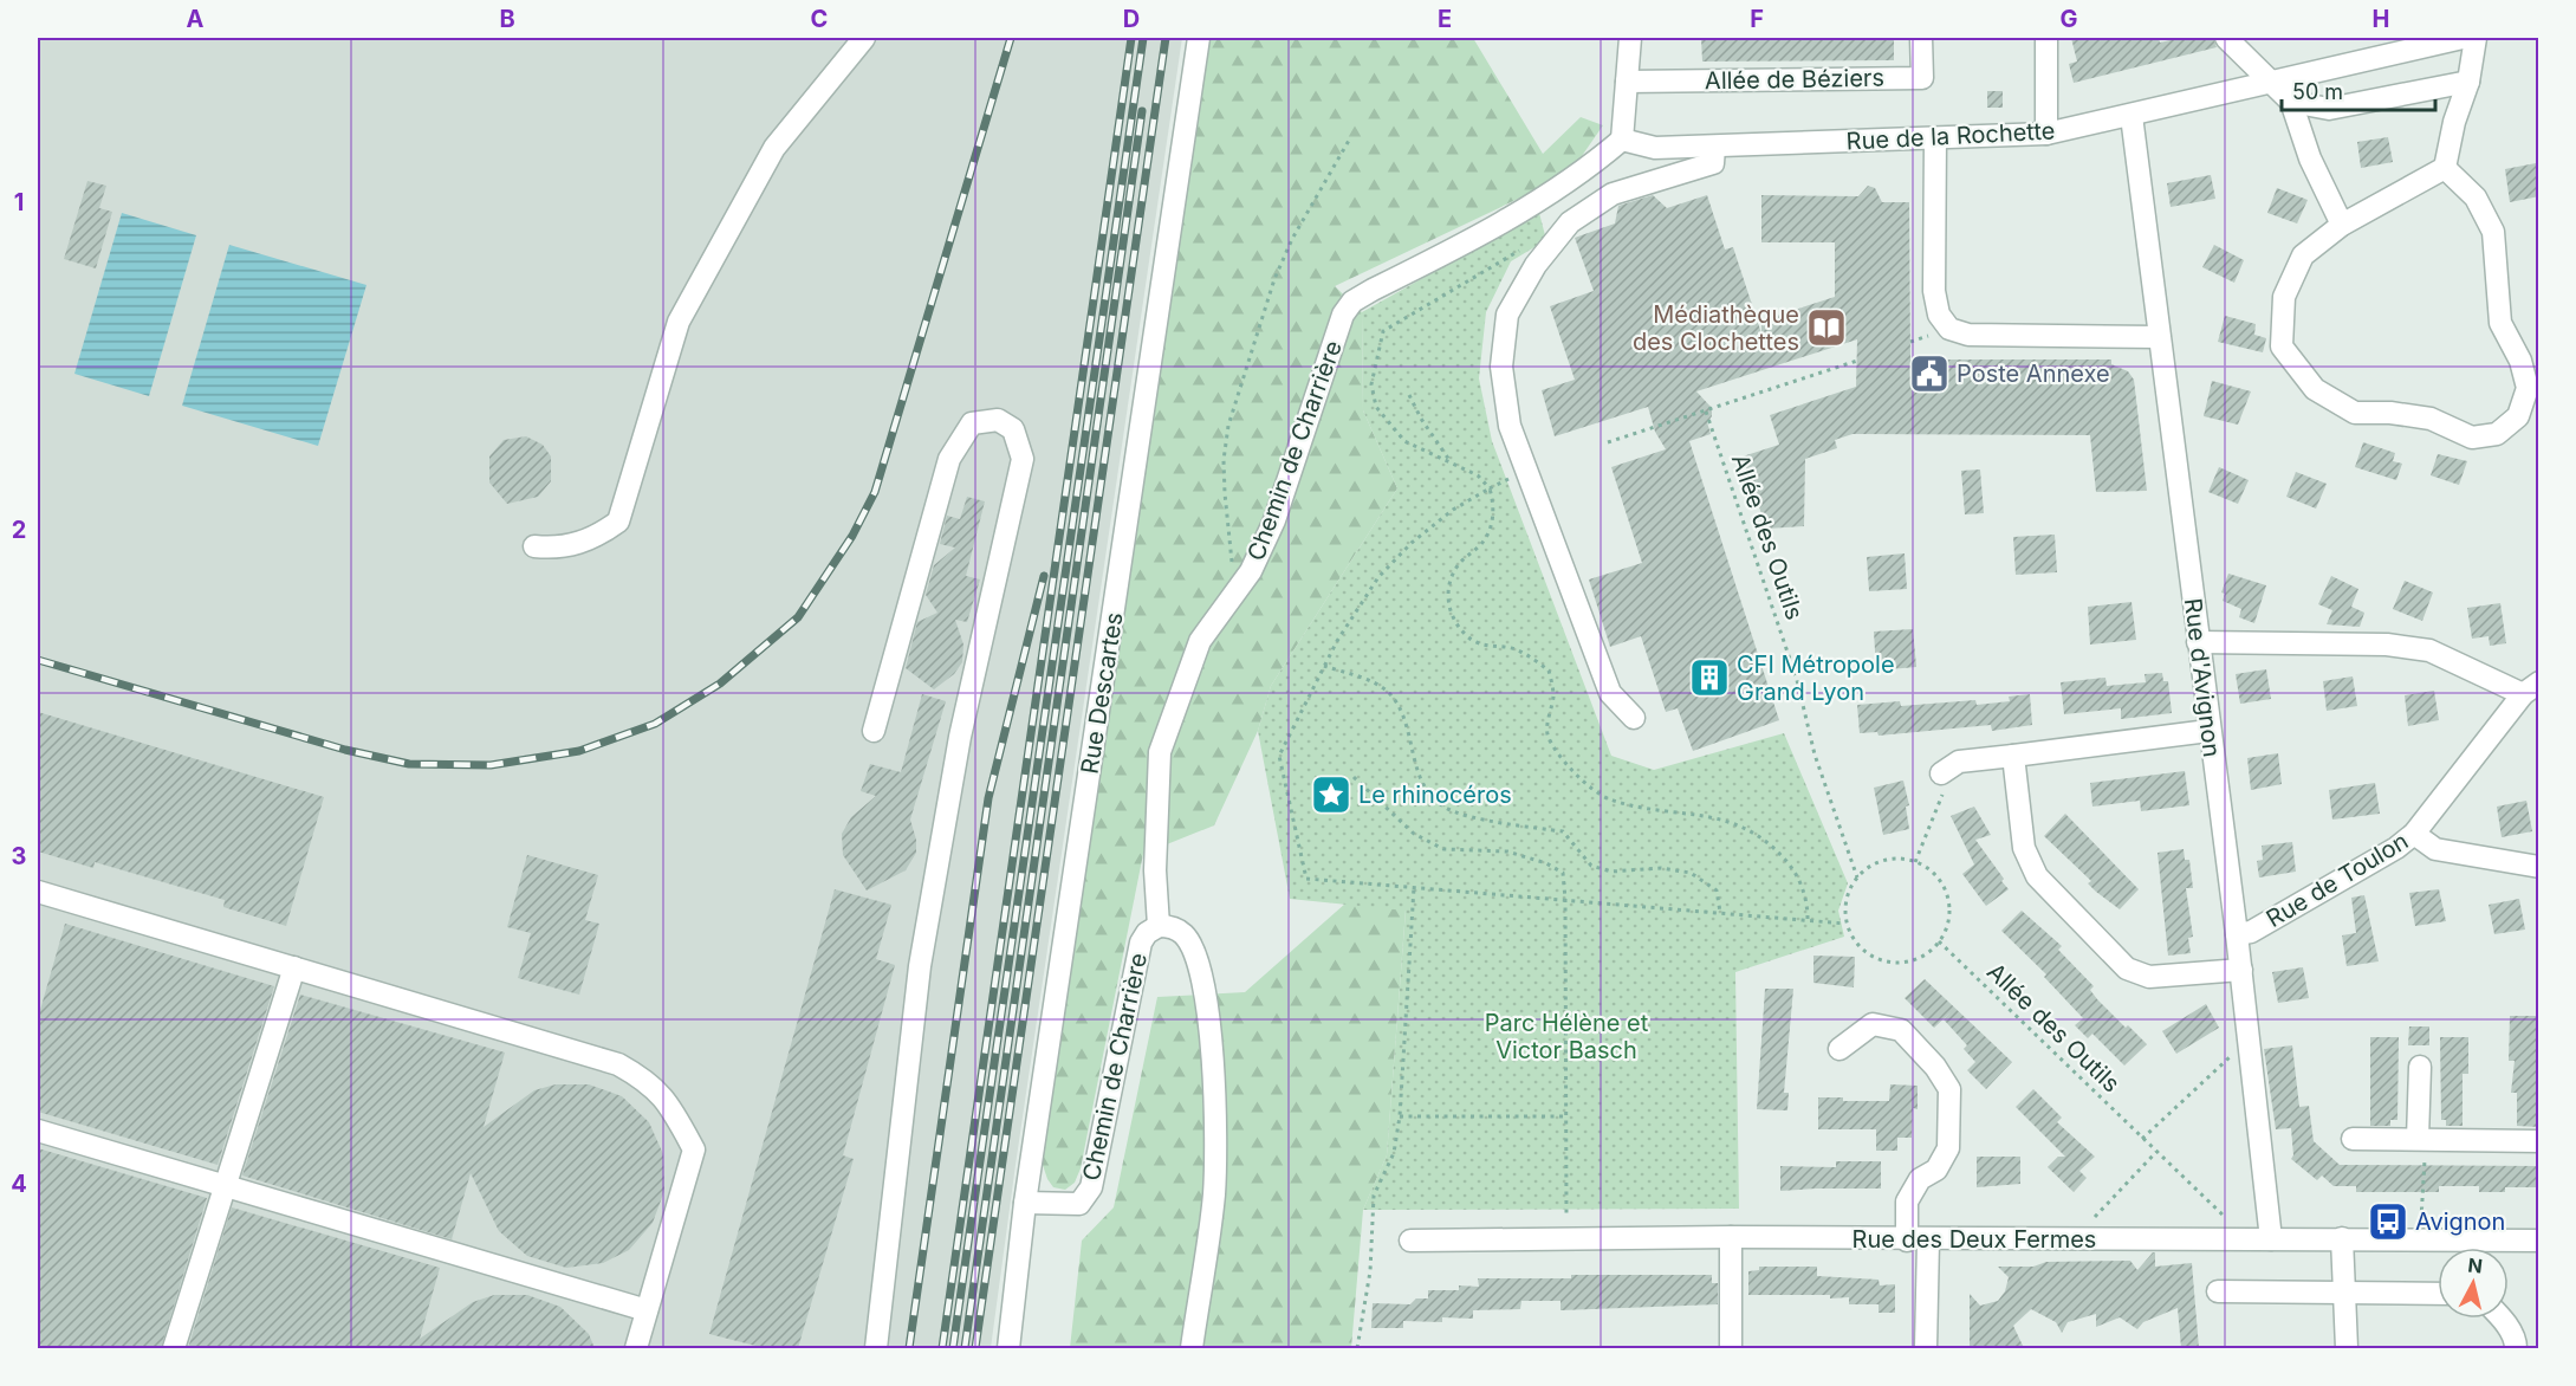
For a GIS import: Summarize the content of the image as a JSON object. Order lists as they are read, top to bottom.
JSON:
{
  "streets": {
    "street": [
      "Allée de Béziers",
      "Rue de la Rochette",
      "Chemin de Charrière",
      "Rue d'Avignon",
      "Rue Descartes",
      "Rue de Toulon",
      "Rue des Deux Fermes"
    ],
    "path": ["Allée des Outils"]
  },
  "crossings": [
    ["Rue de la Rochette", "Chemin de Charrière"],
    ["Rue de la Rochette", "Rue d'Avignon"],
    ["Chemin de Charrière", "Rue Descartes"],
    ["Allée des Outils", "Rue d'Avignon"],
    ["Allée des Outils", "Rue des Deux Fermes"],
    ["Rue d'Avignon", "Rue de Toulon"],
    ["Rue d'Avignon", "Rue des Deux Fermes"]
  ],
  "parks": ["Parc Hélène et Victor Basch"],
  "places": {
    "library": ["Médiathèque des Clochettes"],
    "public building": ["Poste Annexe"],
    "building": ["CFI Métropole Grand Lyon"],
    "place": ["Le rhinocéros"],
    "bus stop": ["Avignon"]
  },
  "scale_bar": "50 m",
  "north": "top",
  "grid": {
    "columns": [
      "A",
      "B",
      "C",
      "D",
      "E",
      "F",
      "G",
      "H"
    ],
    "rows": [
      "1",
      "2",
      "3",
      "4"
    ]
  }
}
